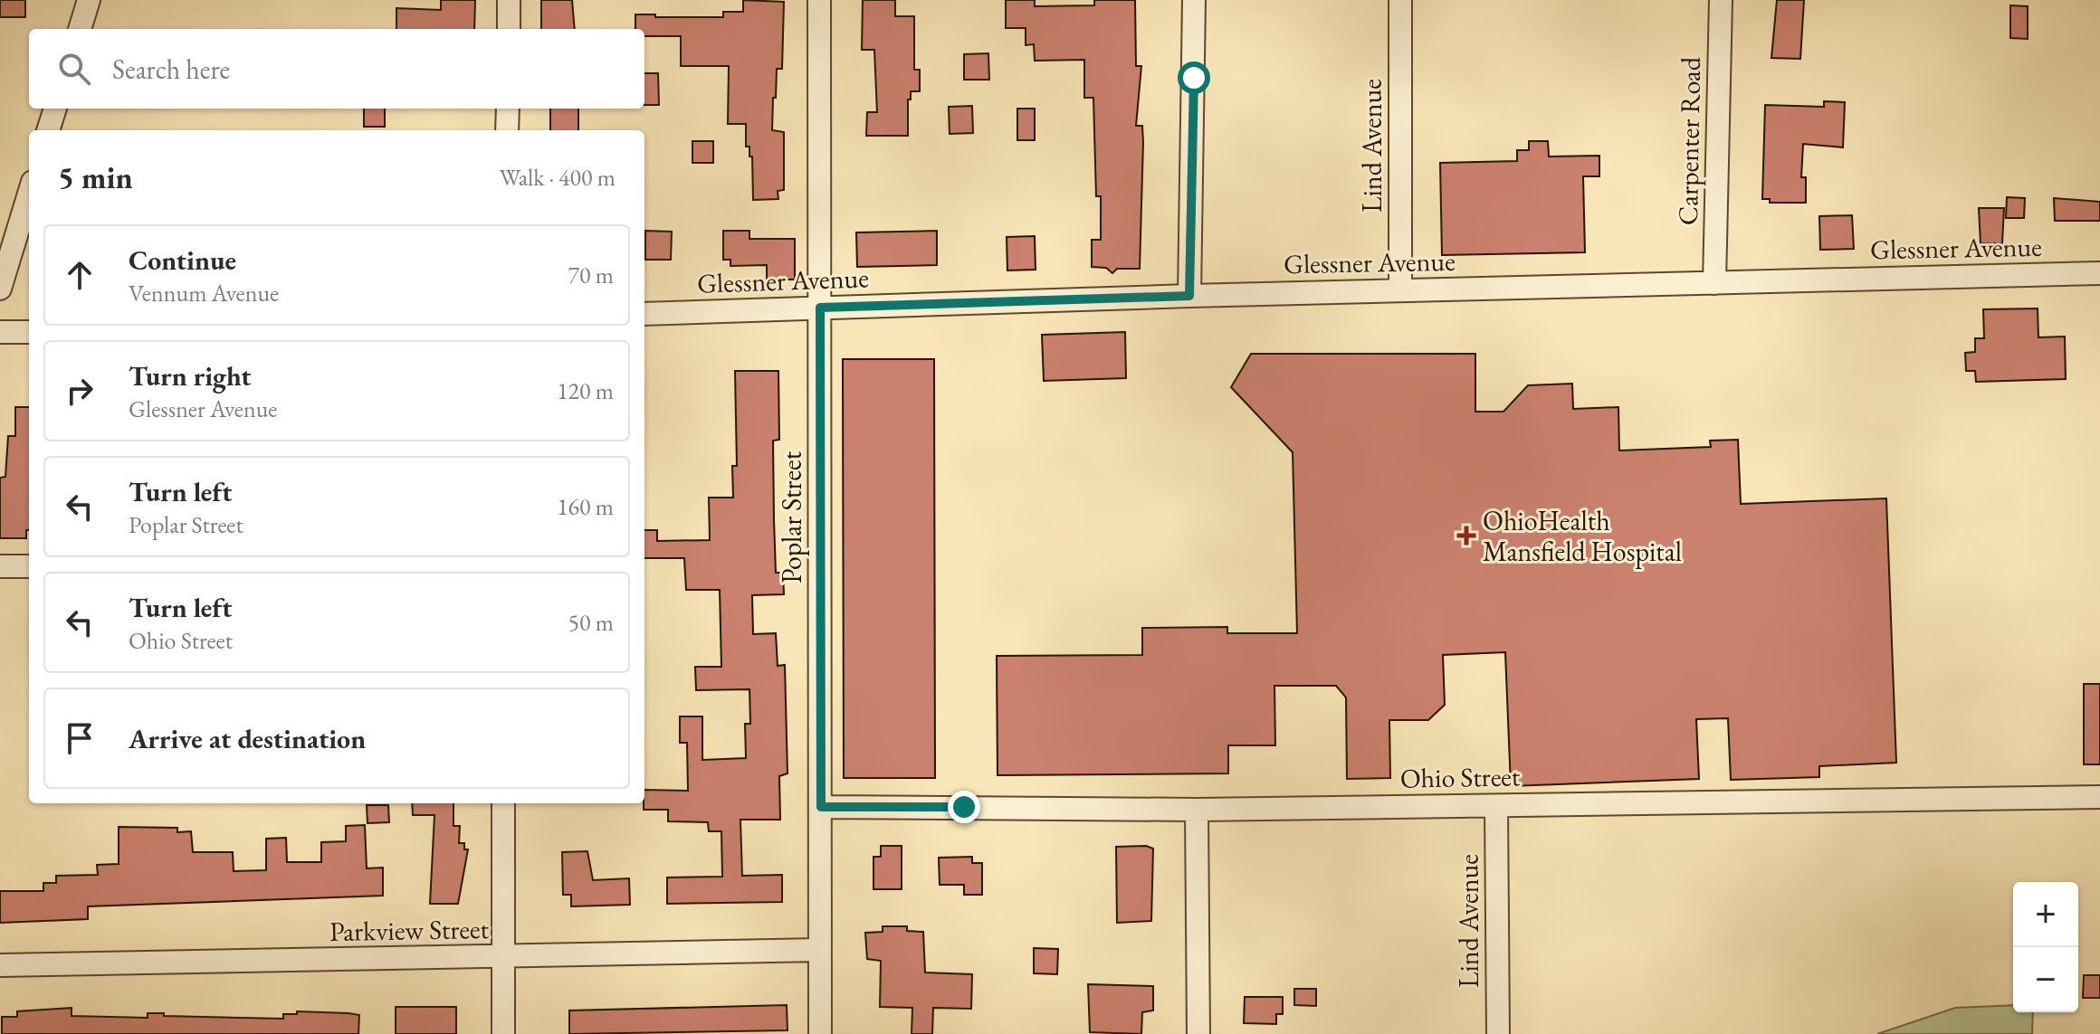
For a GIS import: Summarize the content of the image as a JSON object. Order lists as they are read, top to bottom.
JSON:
{
  "streets": {
    "street": [
      "Carpenter Road",
      "Lind Avenue",
      "Glessner Avenue",
      "Poplar Street",
      "Ohio Street",
      "Parkview Street"
    ]
  },
  "crossings": [
    ["Carpenter Road", "Glessner Avenue"],
    ["Lind Avenue", "Glessner Avenue"],
    ["Lind Avenue", "Ohio Street"],
    ["Glessner Avenue", "Poplar Street"],
    ["Poplar Street", "Ohio Street"],
    ["Poplar Street", "Parkview Street"]
  ],
  "places": {
    "health": ["OhioHealth Mansfield Hospital"]
  },
  "page": {
    "search": "Search here",
    "heading": ["5 min", "Walk · 400 m"],
    "list": [
      ["Continue", "Vennum Avenue", "70 m"],
      ["Turn right", "Glessner Avenue", "120 m"],
      ["Turn left", "Poplar Street", "160 m"],
      ["Turn left", "Ohio Street", "50 m"],
      "Arrive at destination"
    ],
    "map_buttons": ["+", "−"]
  }
}
